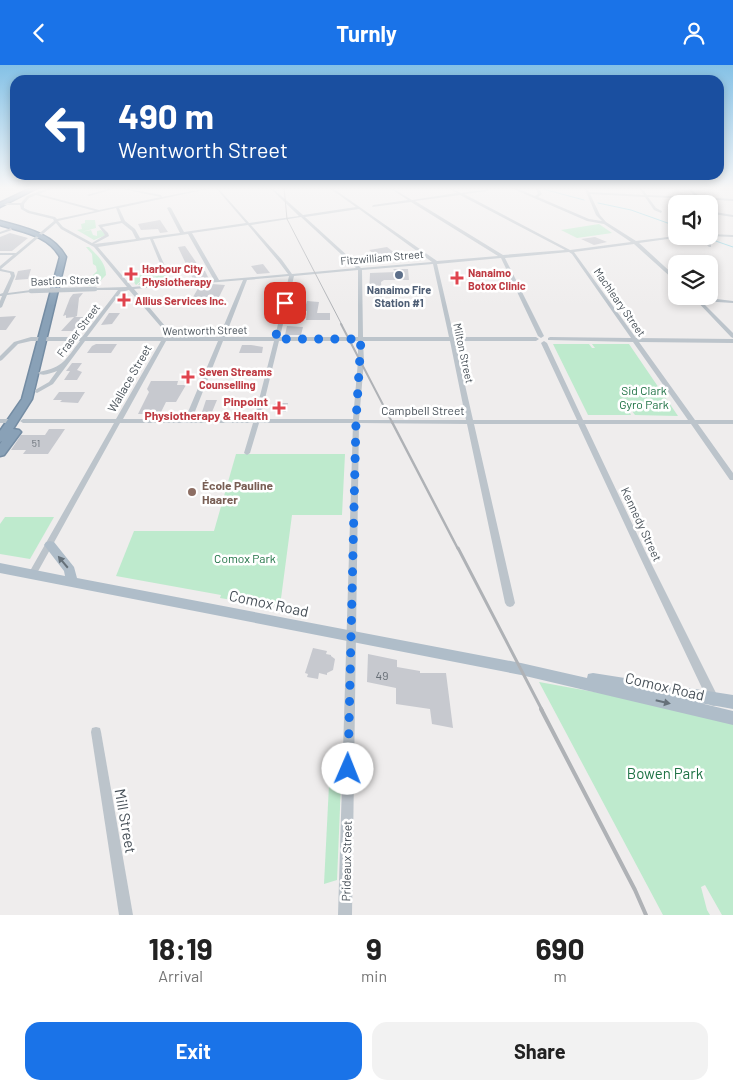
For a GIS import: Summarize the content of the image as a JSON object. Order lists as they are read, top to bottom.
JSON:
{
  "streets": {
    "main road": ["Comox Road"],
    "street": [
      "Fitzwilliam Street",
      "Bastion Street",
      "Machleary Street",
      "Fraser Street",
      "Wentworth Street",
      "Milton Street",
      "Wallace Street",
      "Campbell Street",
      "Kennedy Street",
      "Mill Street",
      "Prideaux Street"
    ]
  },
  "crossings": [
    ["Fitzwilliam Street", "Bastion Street"],
    ["Fitzwilliam Street", "Machleary Street"],
    ["Fitzwilliam Street", "Fraser Street"],
    ["Fitzwilliam Street", "Milton Street"],
    ["Fitzwilliam Street", "Wallace Street"],
    ["Fitzwilliam Street", "Kennedy Street"],
    ["Fitzwilliam Street", "Prideaux Street"],
    ["Bastion Street", "Fraser Street"],
    ["Bastion Street", "Wallace Street"],
    ["Machleary Street", "Wentworth Street"],
    ["Machleary Street", "Campbell Street"],
    ["Fraser Street", "Wentworth Street"],
    ["Fraser Street", "Wallace Street"],
    ["Wentworth Street", "Milton Street"],
    ["Wentworth Street", "Wallace Street"],
    ["Wentworth Street", "Kennedy Street"],
    ["Wentworth Street", "Prideaux Street"],
    ["Milton Street", "Campbell Street"],
    ["Wallace Street", "Campbell Street"],
    ["Wallace Street", "Comox Road"],
    ["Campbell Street", "Kennedy Street"],
    ["Campbell Street", "Prideaux Street"],
    ["Kennedy Street", "Comox Road"],
    ["Comox Road", "Prideaux Street"]
  ],
  "parks": ["Sid Clark Gyro Park", "Comox Park", "Bowen Park"],
  "places": {
    "health": [
      "Harbour City Physiotherapy",
      "Nanaimo Botox Clinic",
      "Allius Services Inc.",
      "Seven Streams Counselling",
      "Pinpoint Physiotherapy & Health"
    ],
    "other": ["Nanaimo Fire Station #1", "École Pauline Haarer"]
  },
  "house_numbers": ["51", "49"],
  "page": {
    "header": "Turnly",
    "turn": ["490 m", "Wentworth Street"],
    "eta": [
      "18:19",
      "Arrival",
      "9",
      "min",
      "690",
      "m"
    ],
    "buttons": ["Exit", "Share"]
  }
}
